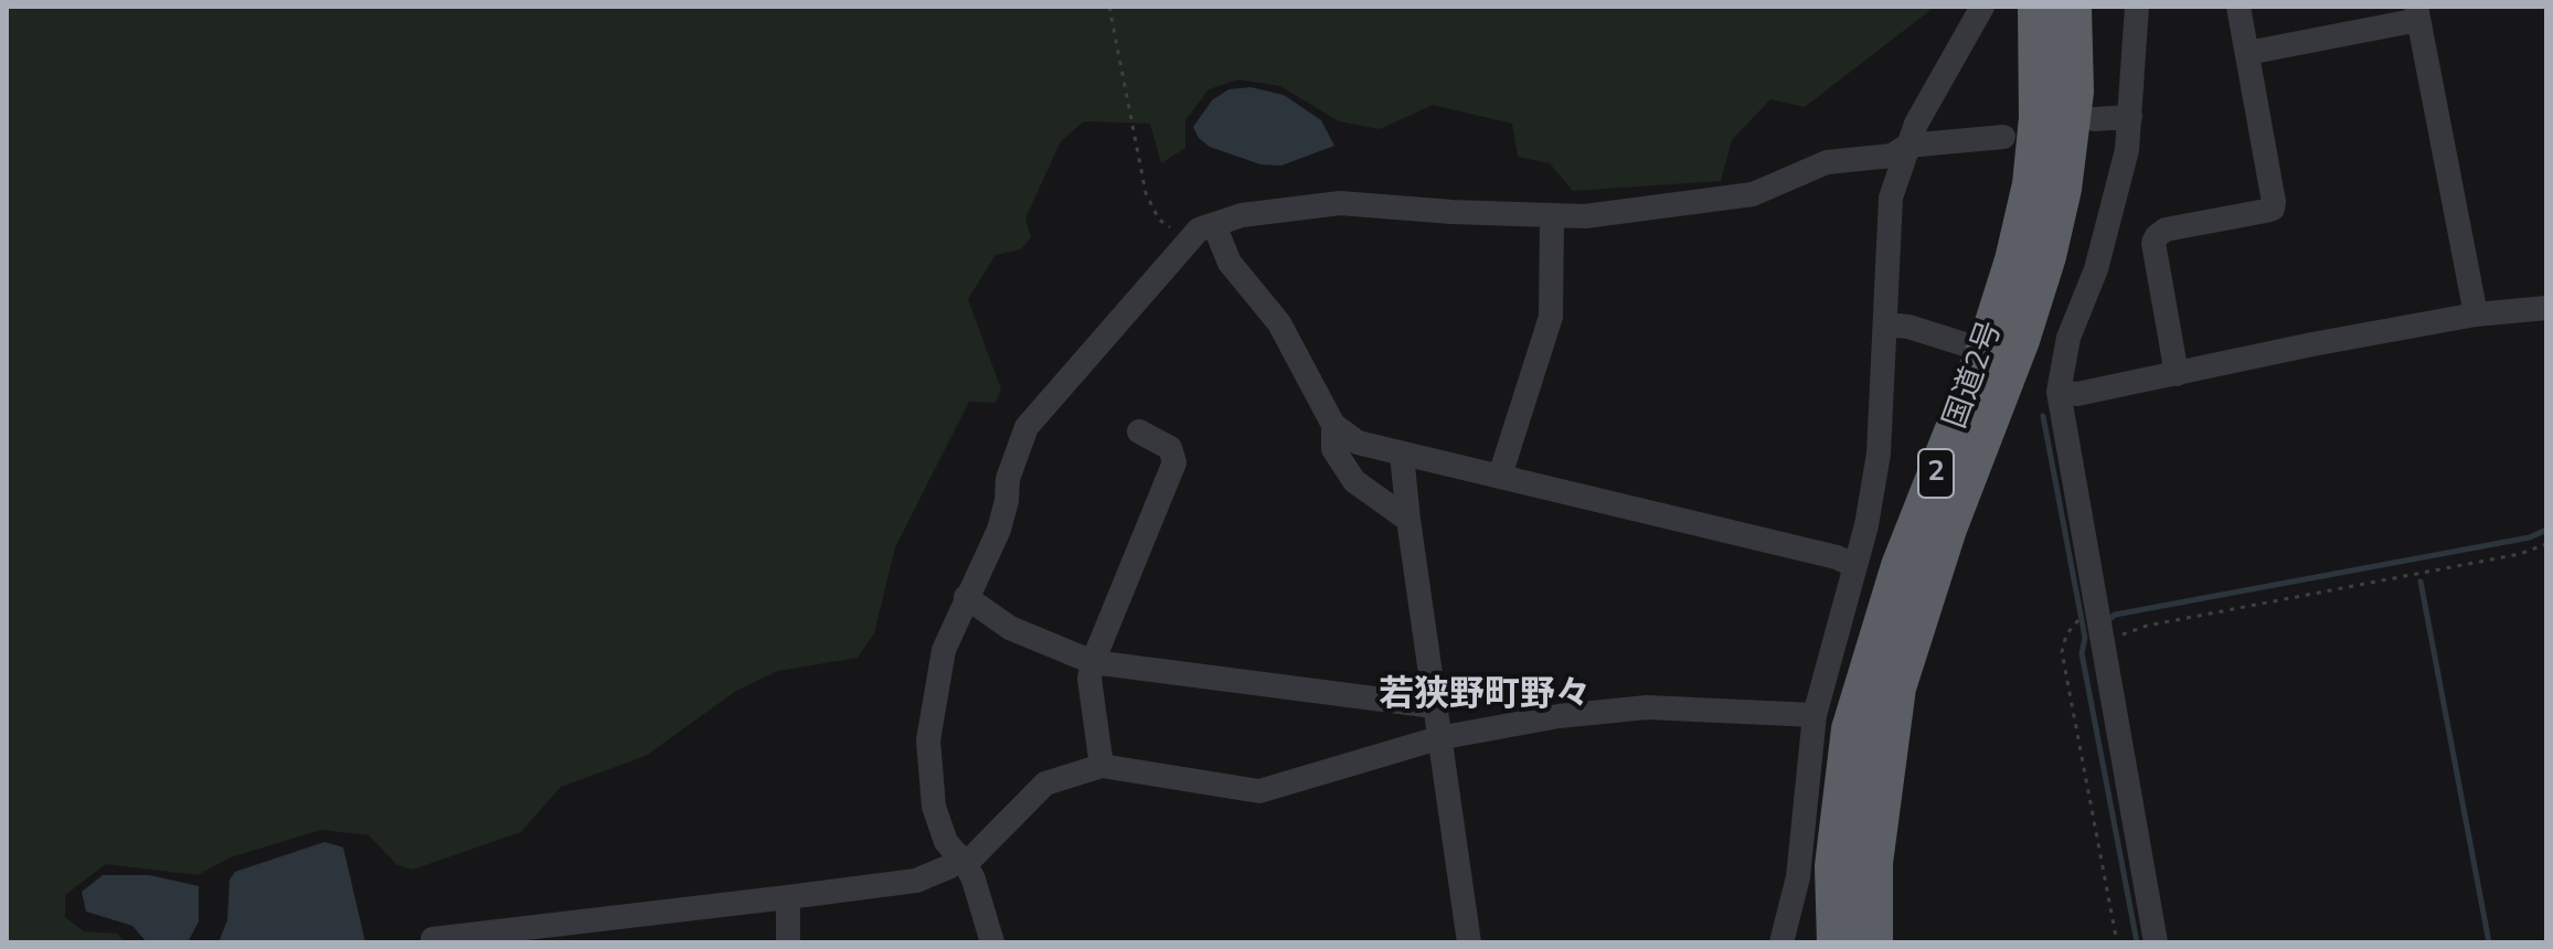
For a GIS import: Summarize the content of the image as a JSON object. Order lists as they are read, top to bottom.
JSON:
{
  "streets": {
    "highway": ["国道2号", "2"]
  },
  "districts": ["若狭野町野々"]
}
